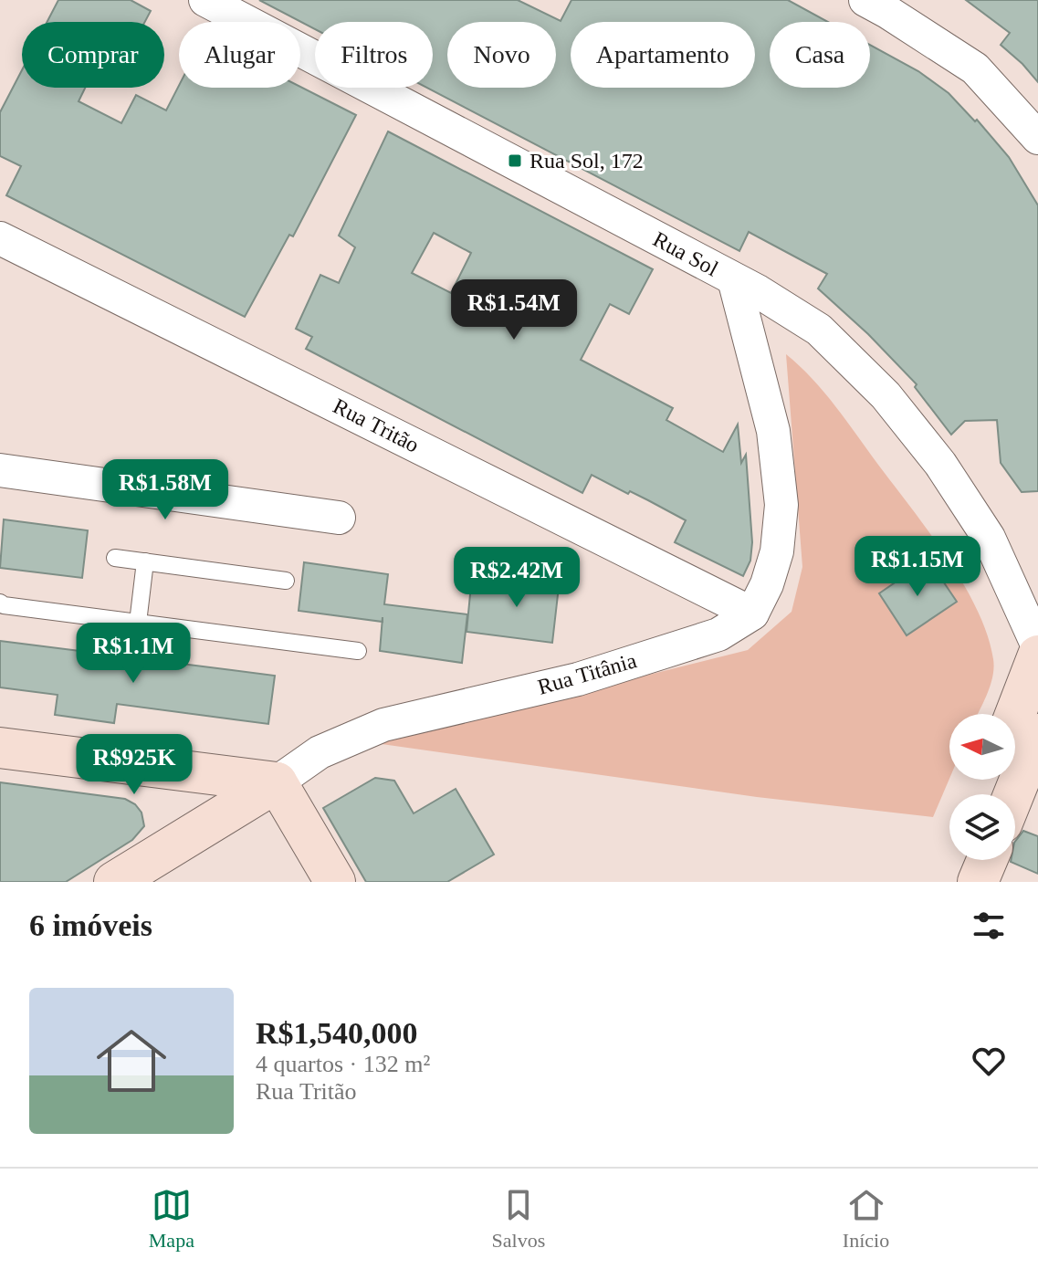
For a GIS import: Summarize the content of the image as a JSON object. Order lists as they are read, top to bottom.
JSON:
{
  "streets": {
    "street": ["Rua Sol", "Rua Tritão", "Rua Titânia"]
  },
  "crossings": [
    ["Rua Tritão", "Rua Titânia"]
  ],
  "places": {
    "transit": ["Rua Sol, 172"]
  },
  "north": "left",
  "page": {
    "chip": [
      "Comprar",
      "Alugar",
      "Filtros",
      "Novo",
      "Apartamento",
      "Casa"
    ],
    "price": [
      "R$1.54M",
      "R$1.58M",
      "R$1.15M",
      "R$2.42M",
      "R$1.1M",
      "R$925K"
    ],
    "heading": "6 imóveis",
    "list": [
      {
        "name": "R$1,540,000",
        "note": "4 quartos · 132 m² · Rua Tritão"
      }
    ],
    "tabs": ["Mapa", "Salvos", "Início"]
  }
}
